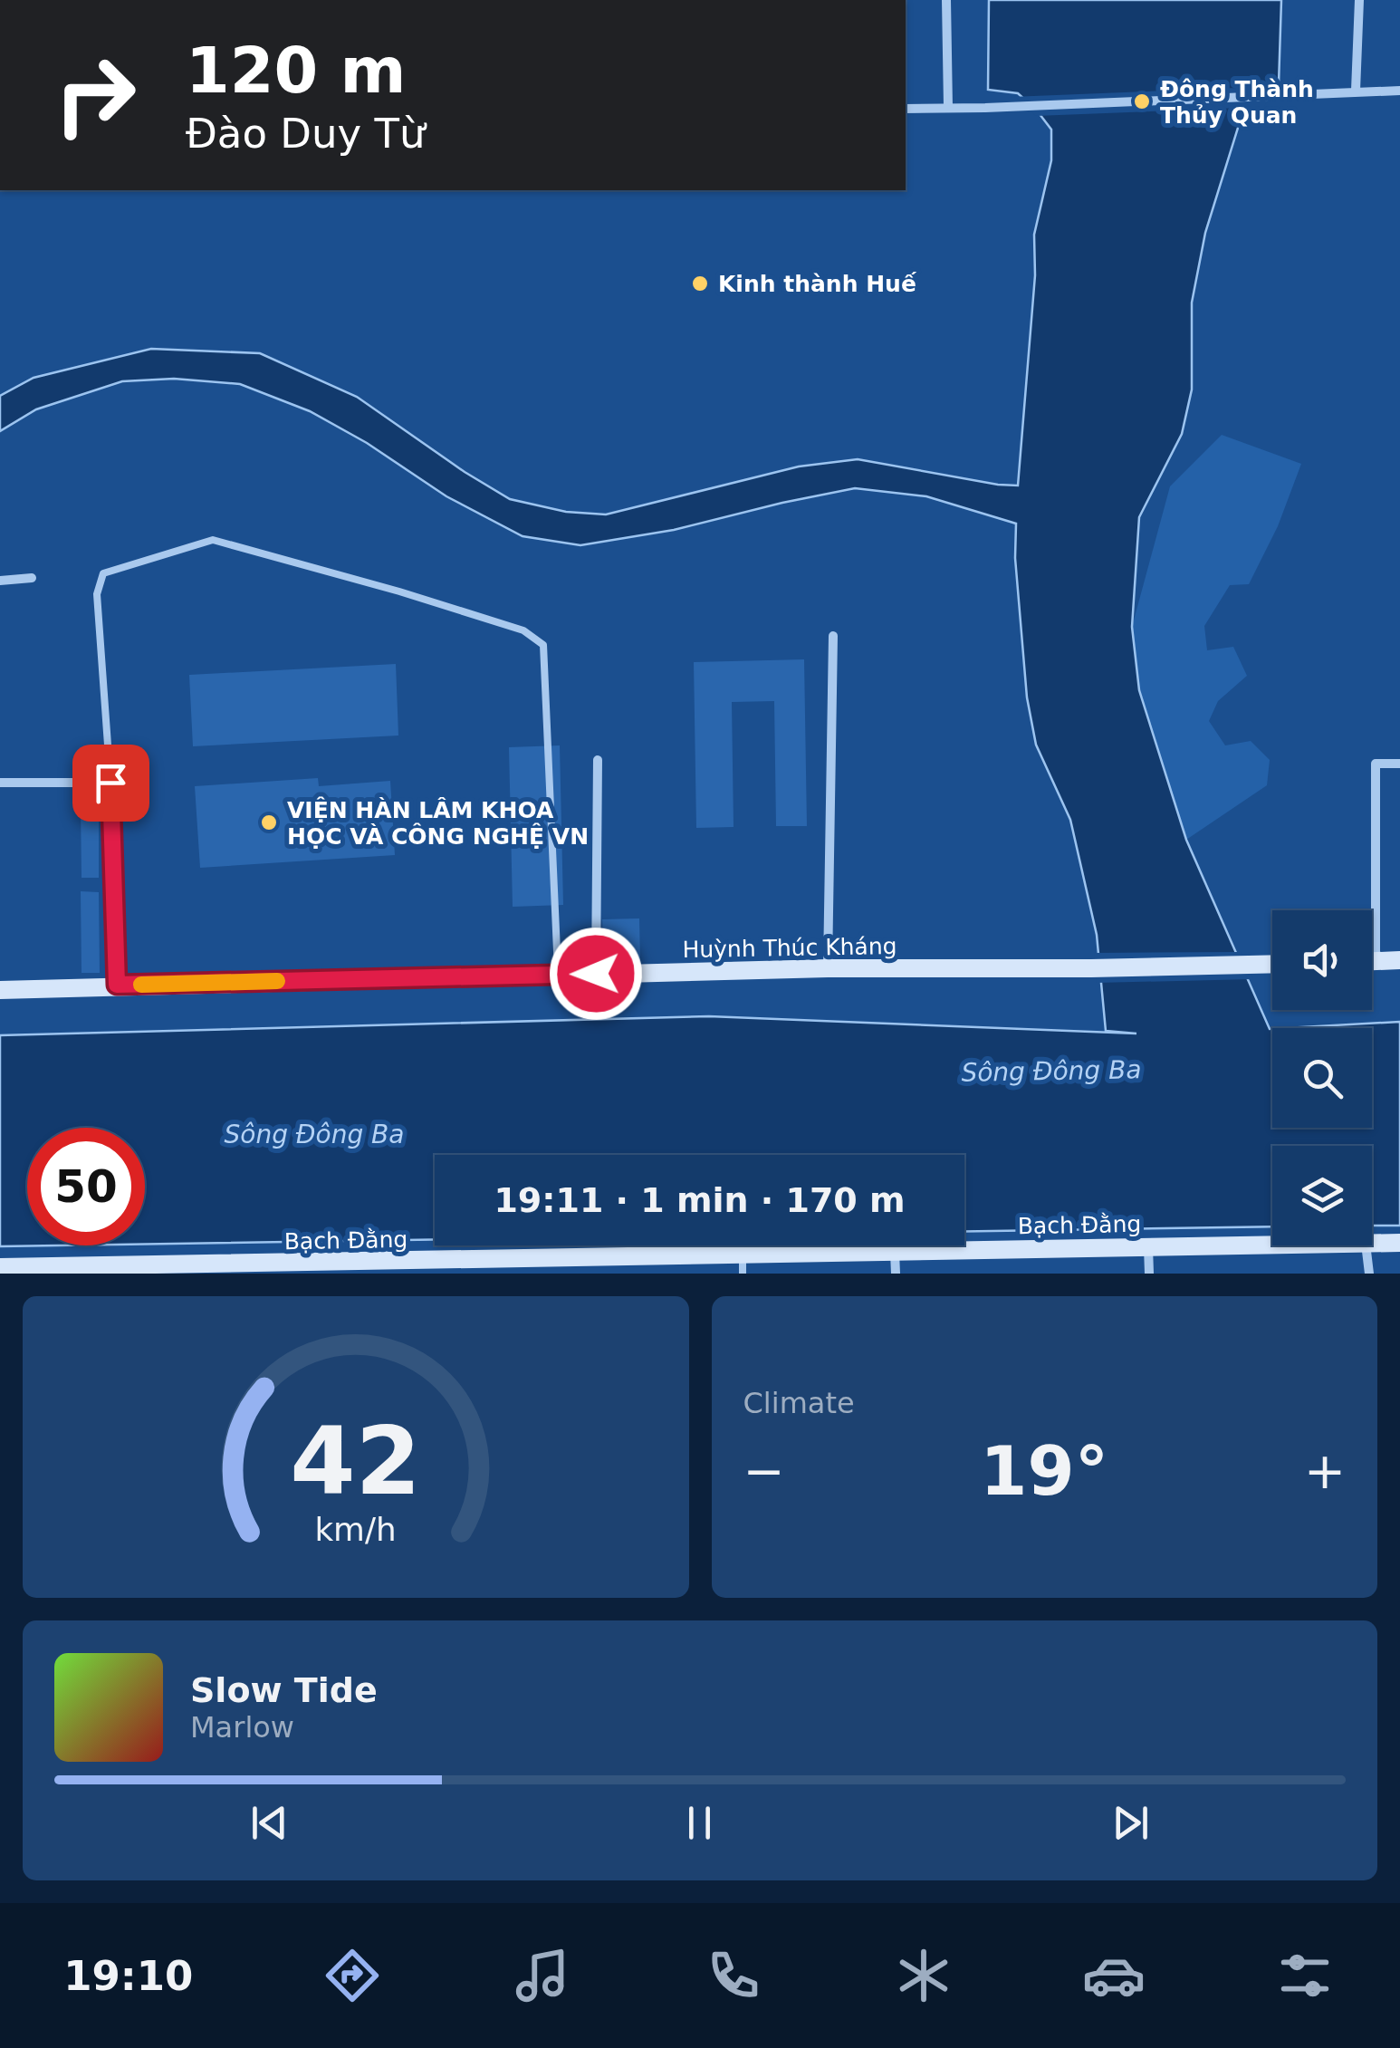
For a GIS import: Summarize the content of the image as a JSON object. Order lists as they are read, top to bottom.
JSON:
{
  "streets": {
    "street": ["Huỳnh Thúc Kháng", "Bạch Đằng"]
  },
  "water": ["Sông Đông Ba"],
  "places": ["Đông Thành Thủy Quan", "Kinh thành Huế", "VIỆN HÀN LÂM KHOA HỌC VÀ CÔNG NGHỆ VN"],
  "page": {
    "turn": ["120 m", "Đào Duy Từ"],
    "limit": "50",
    "trip": "19:11 · 1 min · 170 m",
    "tile": "Climate",
    "heat": ["−", "19°", "+"],
    "song": ["Slow Tide", "Marlow"],
    "tabs": "19:10",
    "gauge": ["42", "km/h"]
  }
}
